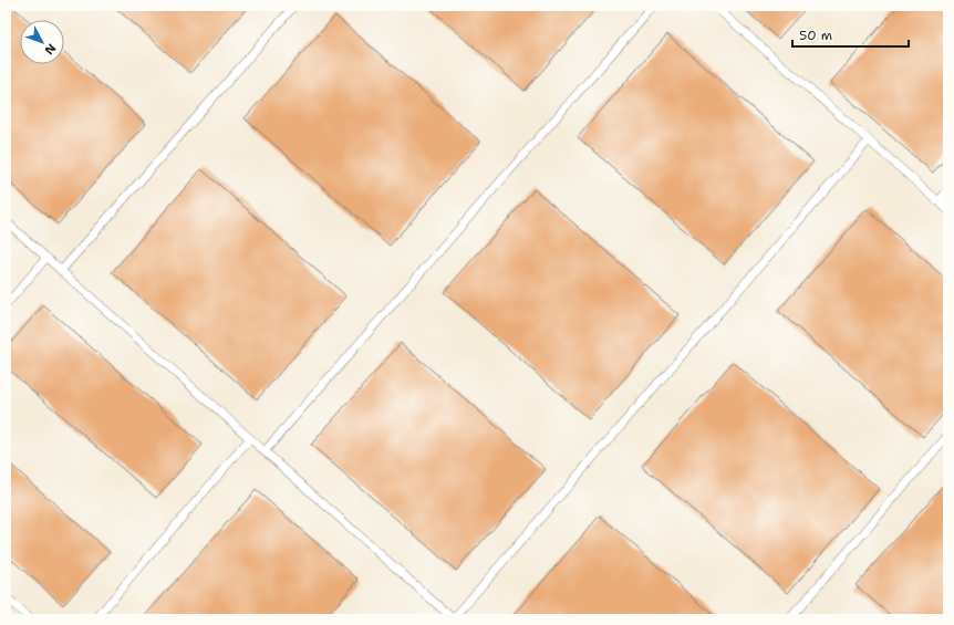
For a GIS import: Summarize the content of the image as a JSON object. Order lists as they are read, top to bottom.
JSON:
{
  "scale_bar": "50 m",
  "north": "bottom right"
}
